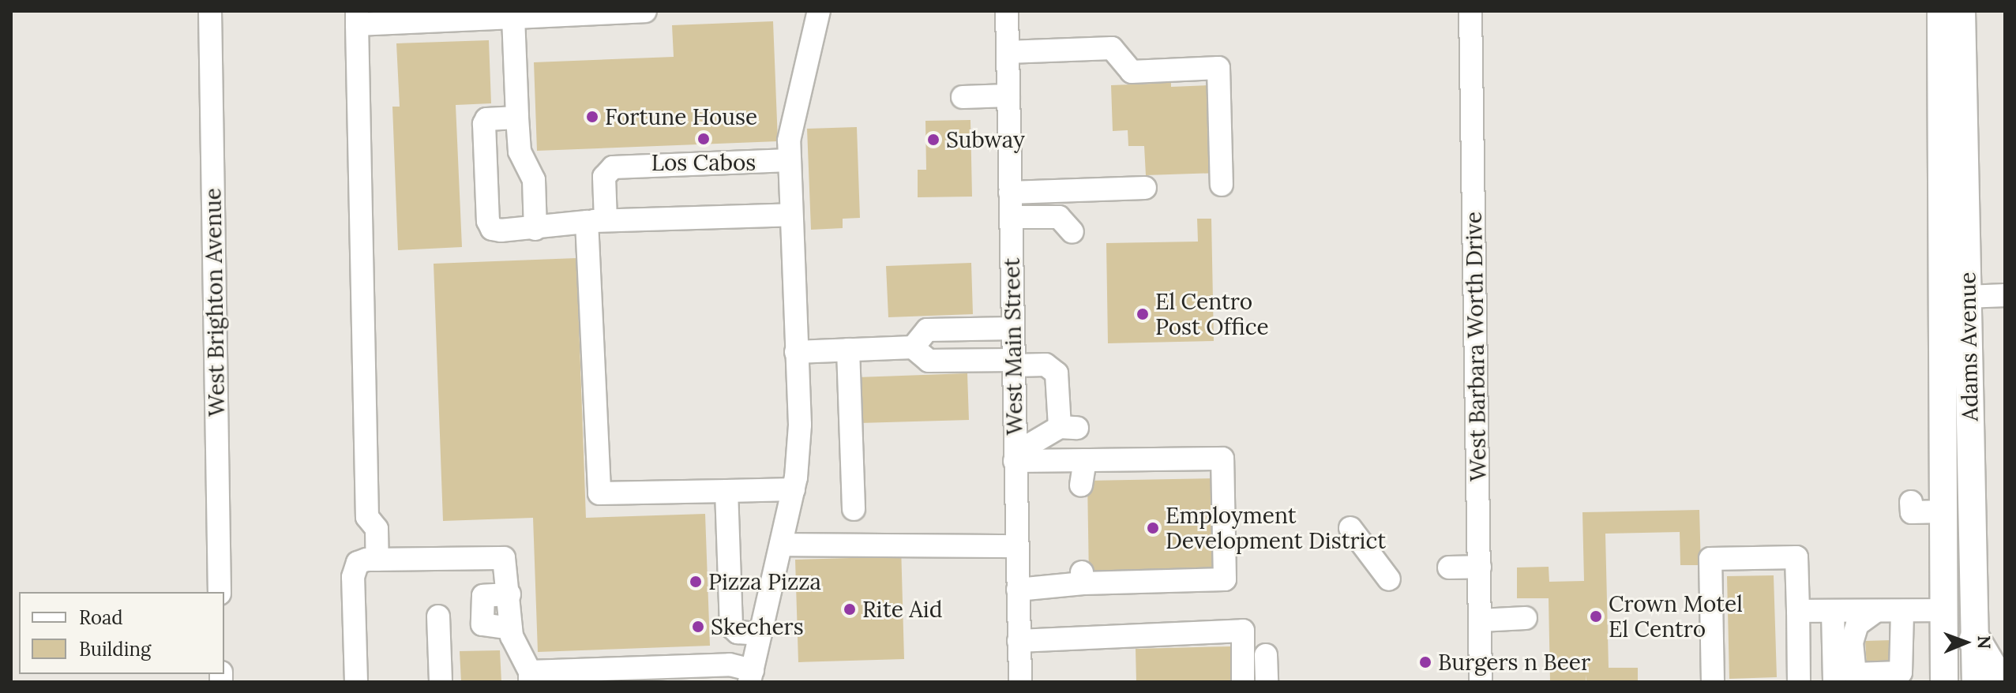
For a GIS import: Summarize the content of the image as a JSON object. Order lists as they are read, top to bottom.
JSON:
{
  "streets": {
    "main road": ["Adams Avenue"],
    "street": ["West Brighton Avenue", "West Main Street", "West Barbara Worth Drive"]
  },
  "places": [
    "Fortune House",
    "Los Cabos",
    "Subway",
    "El Centro Post Office",
    "Employment Development District",
    "Pizza Pizza",
    "Rite Aid",
    "Crown Motel El Centro",
    "Skechers",
    "Burgers n Beer"
  ],
  "legend": ["Road", "Building"],
  "north": "right"
}
